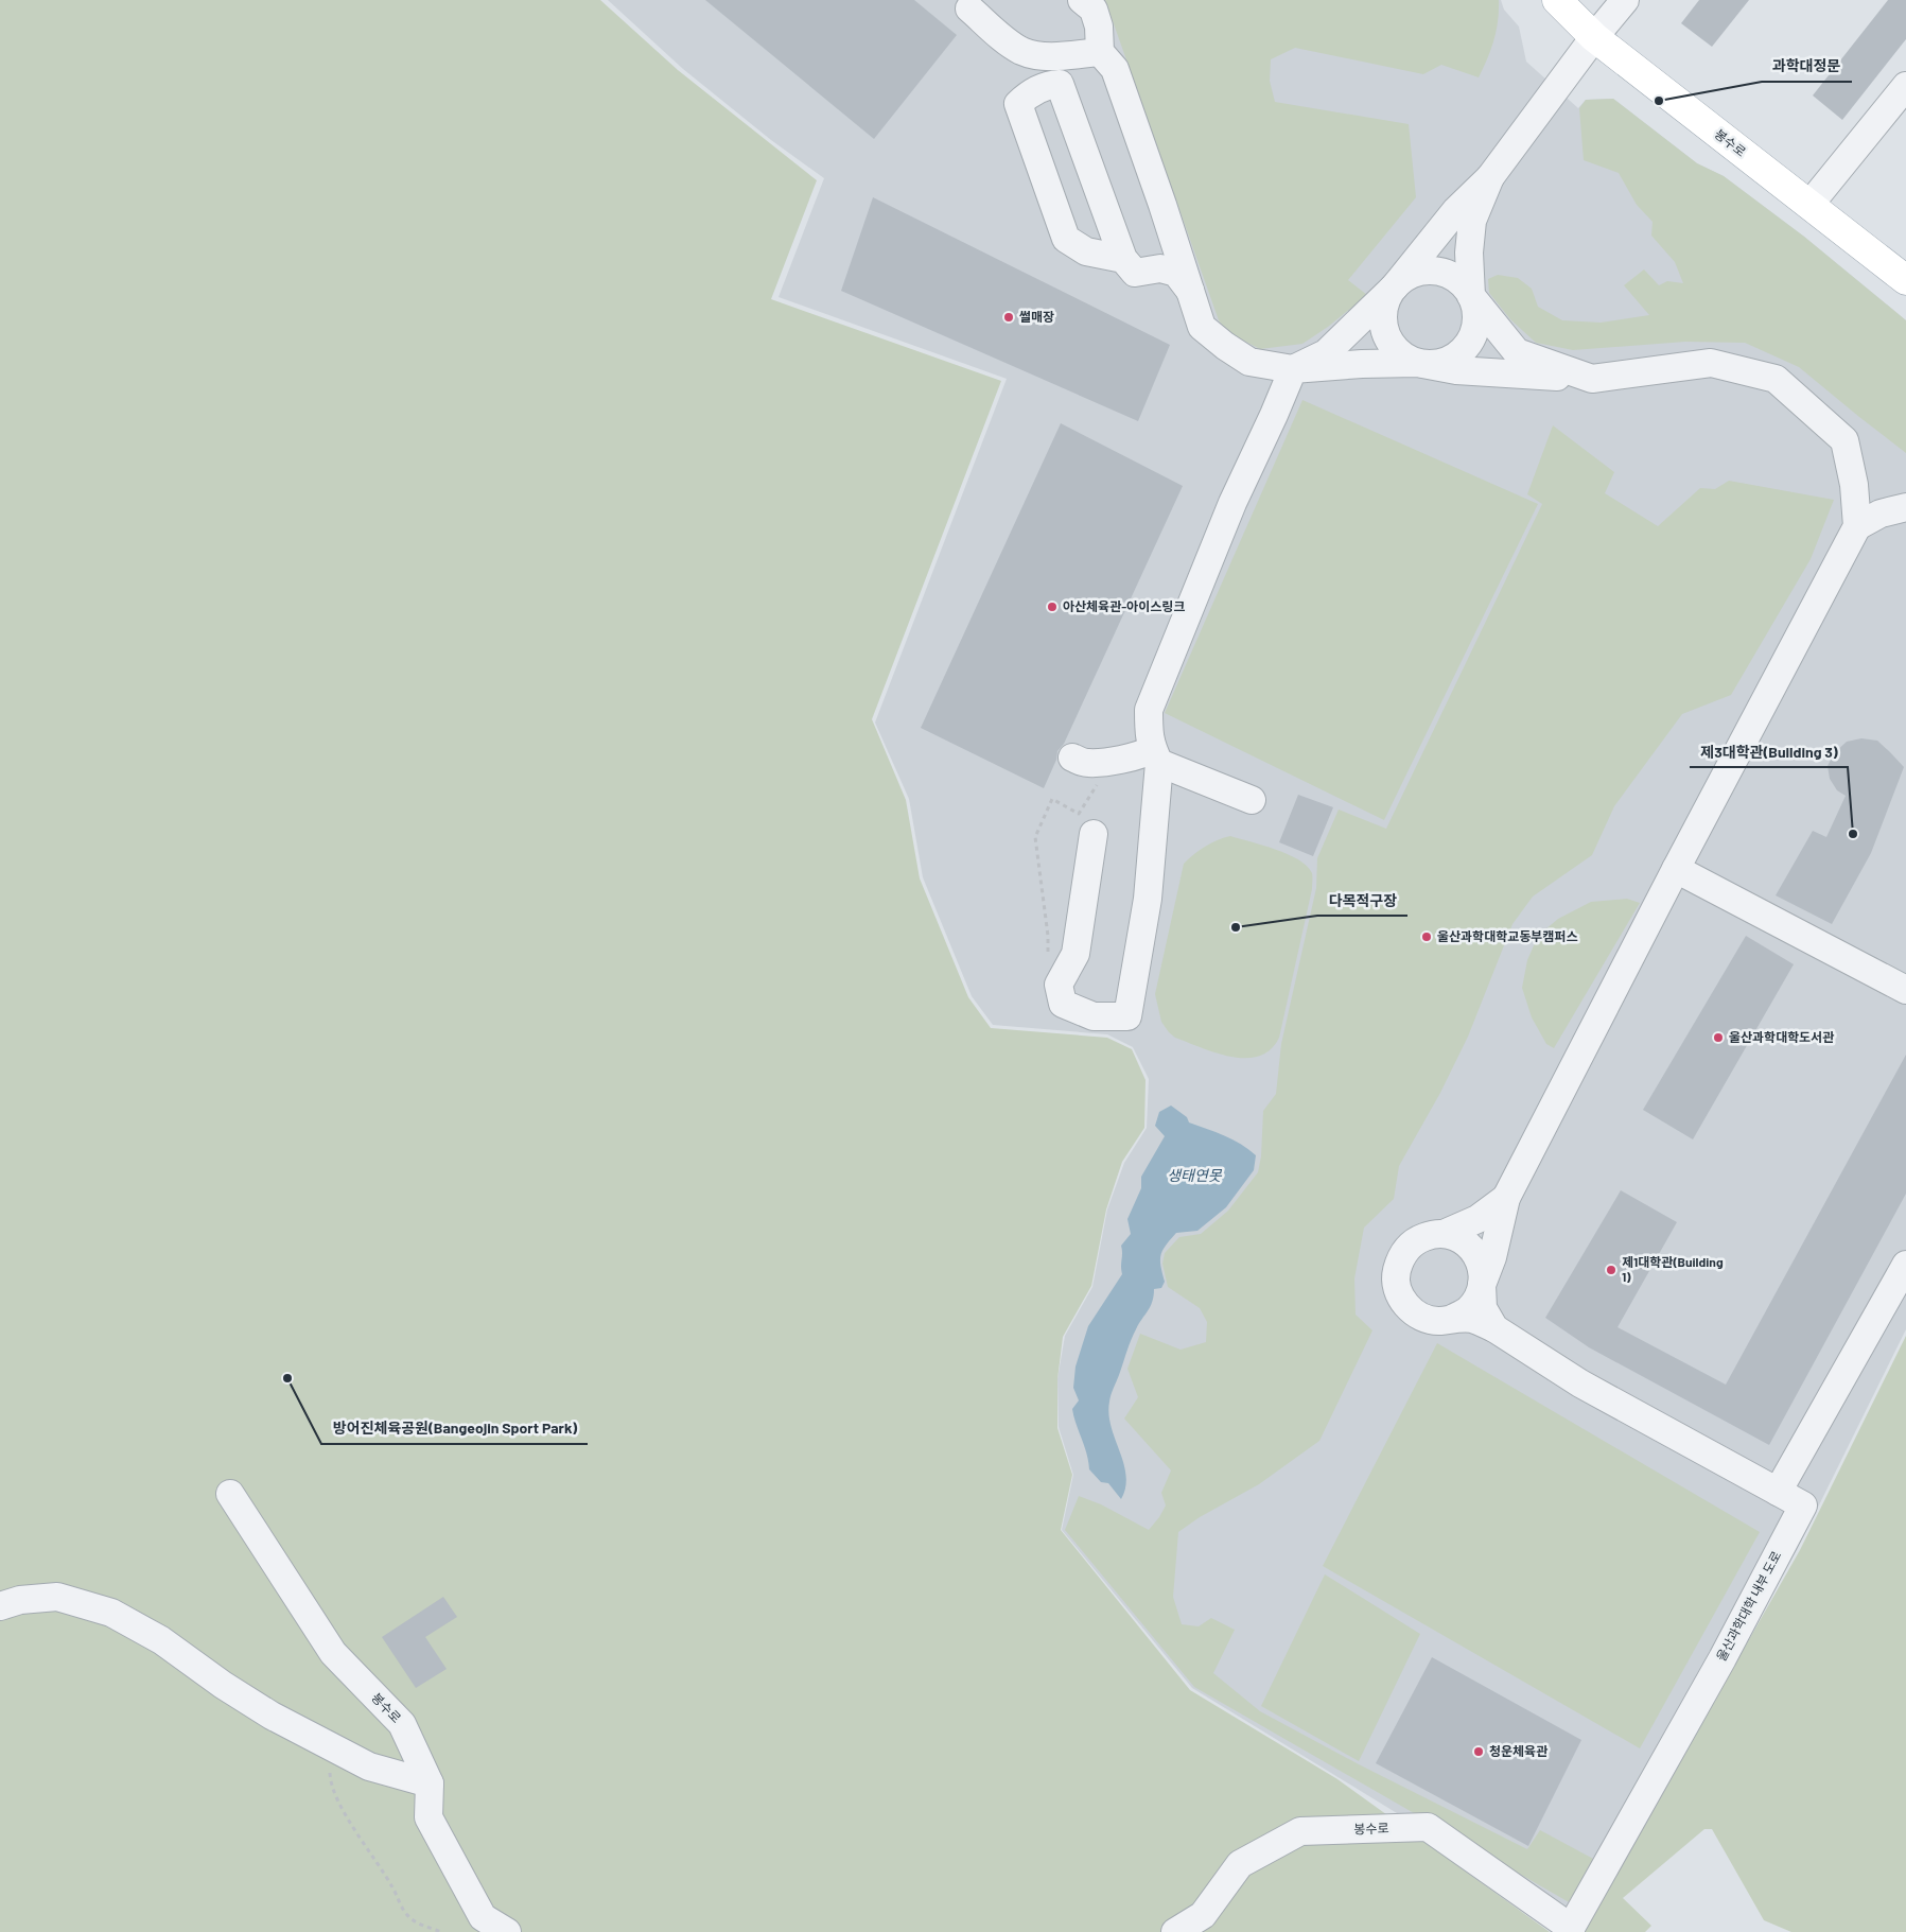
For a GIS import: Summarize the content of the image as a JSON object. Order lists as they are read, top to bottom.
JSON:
{
  "streets": {
    "main road": ["봉수로"],
    "street": ["울산과학대학 내부 도로"]
  },
  "crossings": [
    ["봉수로", "울산과학대학 내부 도로"]
  ],
  "water": ["생태연못"],
  "places": [
    "과학대정문",
    "썰매장",
    "아산체육관-아이스링크",
    "제3대학관(Building 3)",
    "다목적구장",
    "울산과학대학교동부캠퍼스",
    "울산과학대학도서관",
    "제1대학관(Building 1)",
    "방어진체육공원(Bangeojin Sport Park)",
    "청운체육관"
  ]
}
